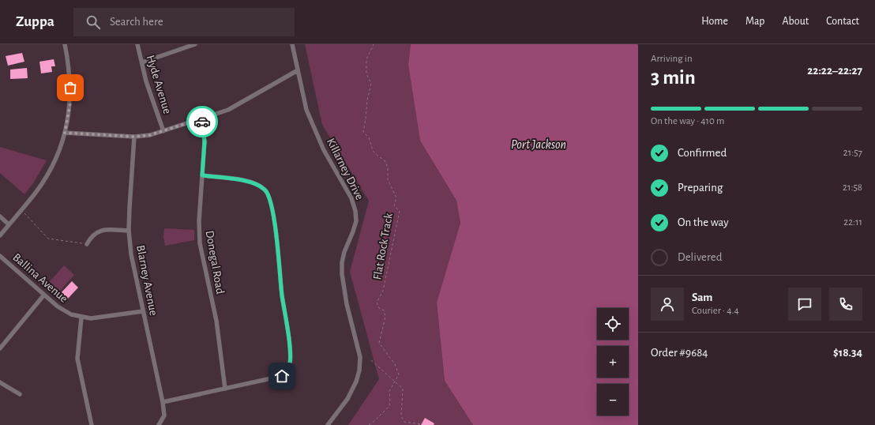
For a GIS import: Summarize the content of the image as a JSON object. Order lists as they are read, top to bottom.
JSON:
{
  "streets": {
    "street": [
      "Hyde Avenue",
      "Killarney Drive",
      "Donegal Road",
      "Ballina Avenue",
      "Blarney Avenue"
    ],
    "path": ["Flat Rock Track"]
  },
  "crossings": [
    ["Ballina Avenue", "Blarney Avenue"]
  ],
  "water": ["Port Jackson"],
  "page": {
    "header": "Zuppa",
    "search": "Search here",
    "nav": [
      "Home",
      "Map",
      "About",
      "Contact"
    ],
    "heading": ["3 min", "Arriving in", "22:22–22:27"],
    "panel": [
      "Sam",
      "Courier · 4.4",
      "Order #9684",
      "$18.34"
    ],
    "bar": "On the way · 410 m",
    "list": [
      ["Confirmed", "21:57"],
      ["Preparing", "21:58"],
      ["On the way", "22:11"],
      "Delivered"
    ],
    "map_buttons": ["+", "−"]
  }
}
